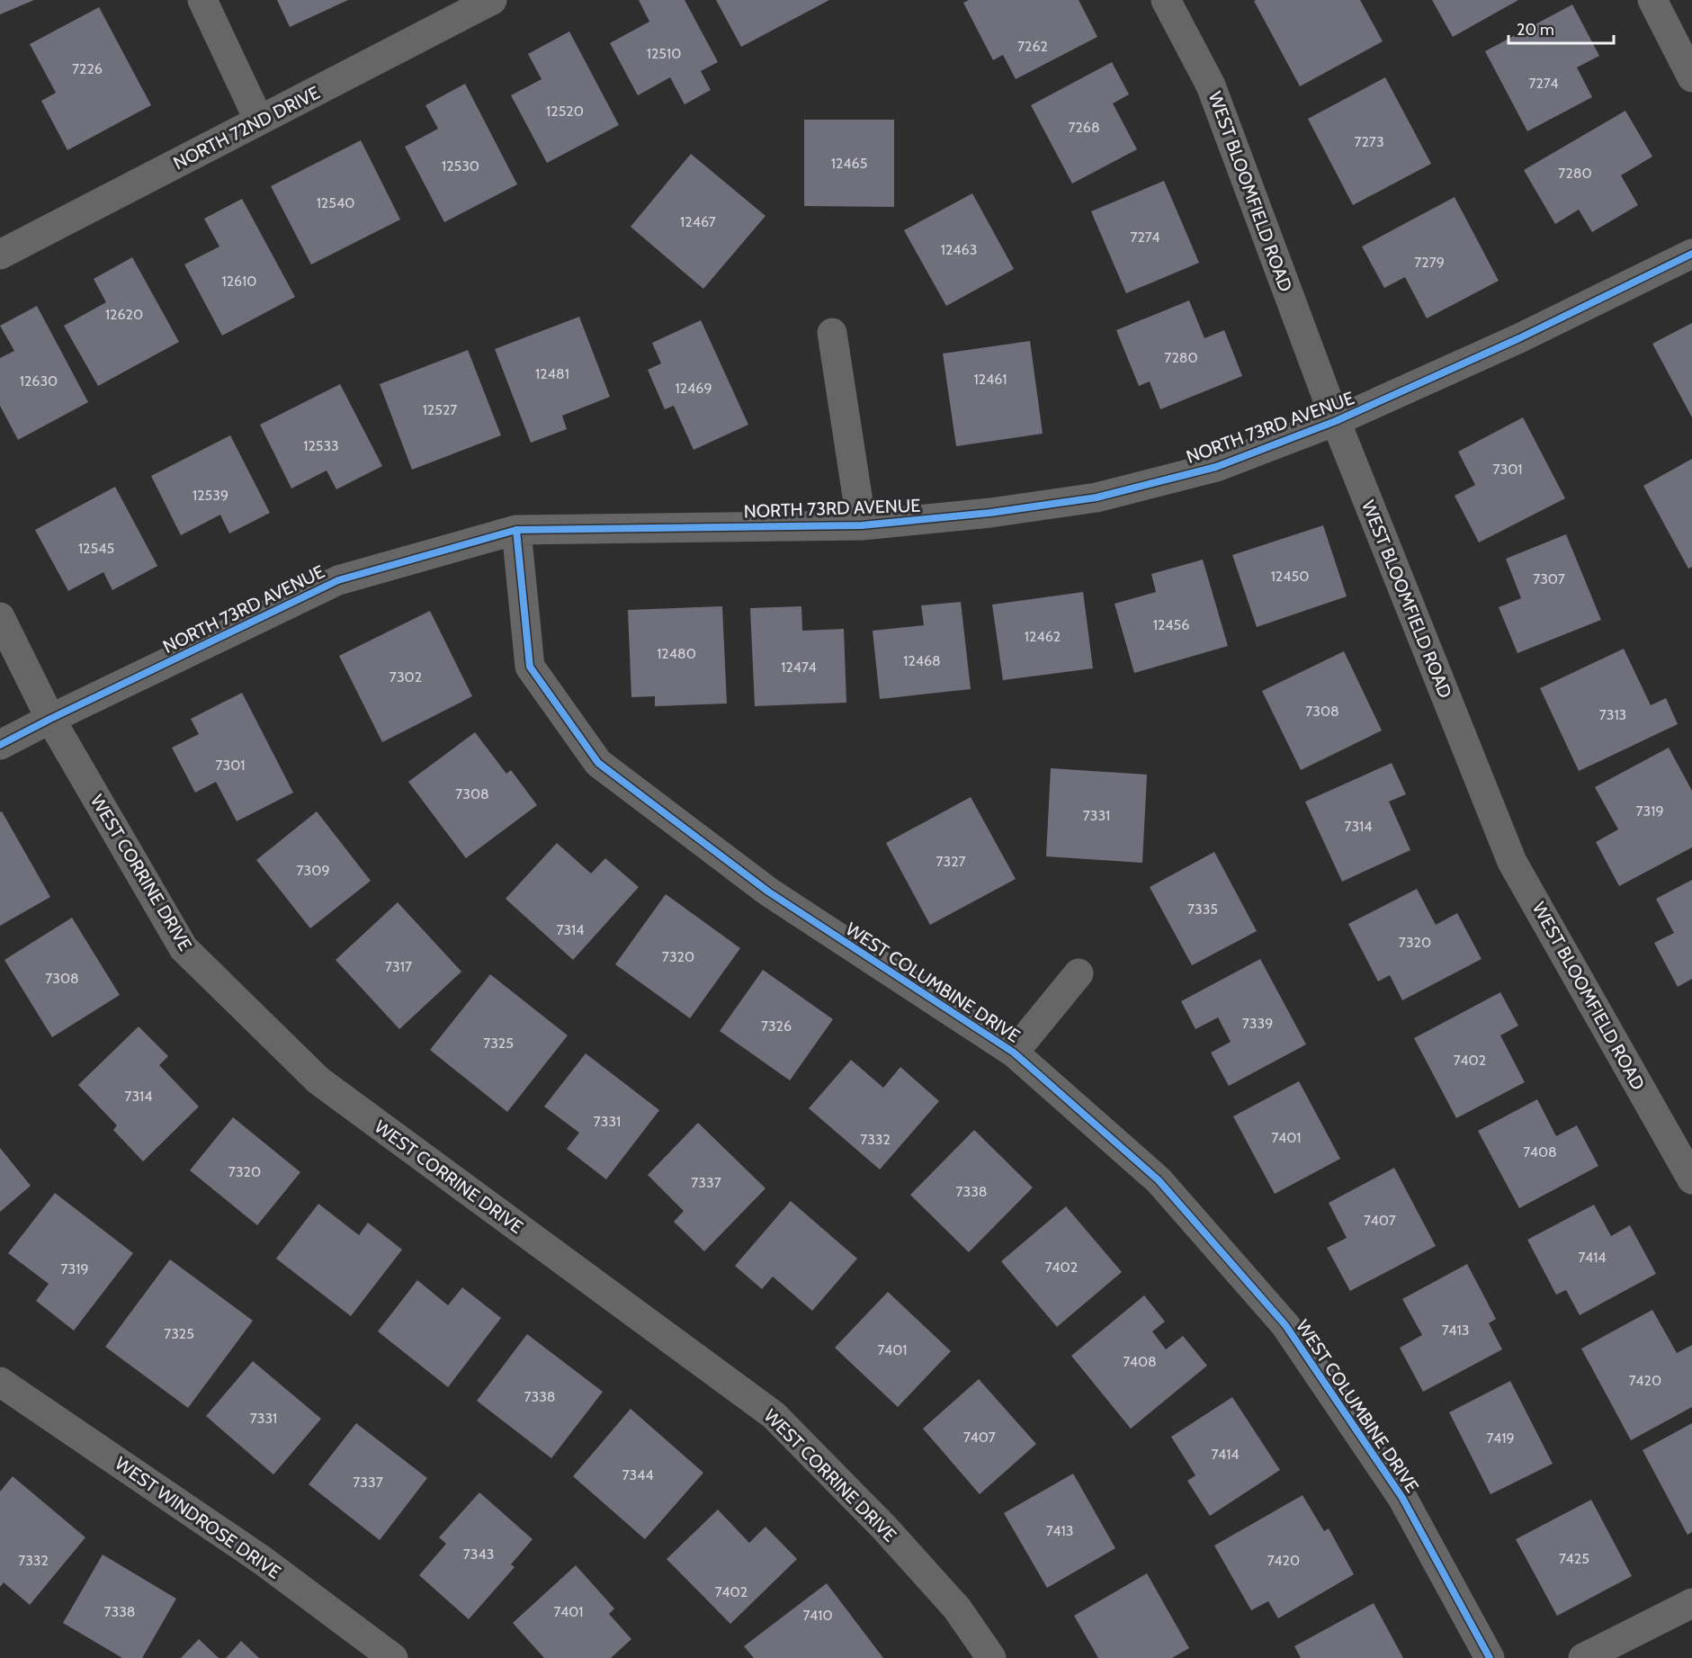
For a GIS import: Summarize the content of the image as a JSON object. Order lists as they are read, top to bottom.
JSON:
{
  "streets": {
    "street": [
      "NORTH 72ND DRIVE",
      "WEST BLOOMFIELD ROAD",
      "NORTH 73RD AVENUE",
      "WEST CORRINE DRIVE",
      "WEST COLUMBINE DRIVE",
      "WEST WINDROSE DRIVE"
    ]
  },
  "crossings": [
    ["WEST BLOOMFIELD ROAD", "NORTH 73RD AVENUE"],
    ["NORTH 73RD AVENUE", "WEST CORRINE DRIVE"],
    ["NORTH 73RD AVENUE", "WEST COLUMBINE DRIVE"]
  ],
  "house_numbers": [
    "7262",
    "12510",
    "7226",
    "7274",
    "12520",
    "7268",
    "7273",
    "12465",
    "12530",
    "7280",
    "12540",
    "12467",
    "7274",
    "12463",
    "7279",
    "12610",
    "12620",
    "7280",
    "12481",
    "12461",
    "12630",
    "12469",
    "12527",
    "12533",
    "7301",
    "12539",
    "12545",
    "12450",
    "7307",
    "12456",
    "12462",
    "12480",
    "12468",
    "12474",
    "7302",
    "7308",
    "7313",
    "7301",
    "7308",
    "7319",
    "7331",
    "7314",
    "7327",
    "7309",
    "7335",
    "7314",
    "7320",
    "7320",
    "7317",
    "7308",
    "7339",
    "7326",
    "7325",
    "7402",
    "7314",
    "7331",
    "7401",
    "7332",
    "7408",
    "7320",
    "7337",
    "7338",
    "7407",
    "7414",
    "7402",
    "7319",
    "7413",
    "7325",
    "7401",
    "7408",
    "7420",
    "7338",
    "7331",
    "7407",
    "7419",
    "7414",
    "7344",
    "7337",
    "7413",
    "7343",
    "7425",
    "7332",
    "7420",
    "7402",
    "7338",
    "7401",
    "7410"
  ],
  "scale_bar": "20 m"
}
